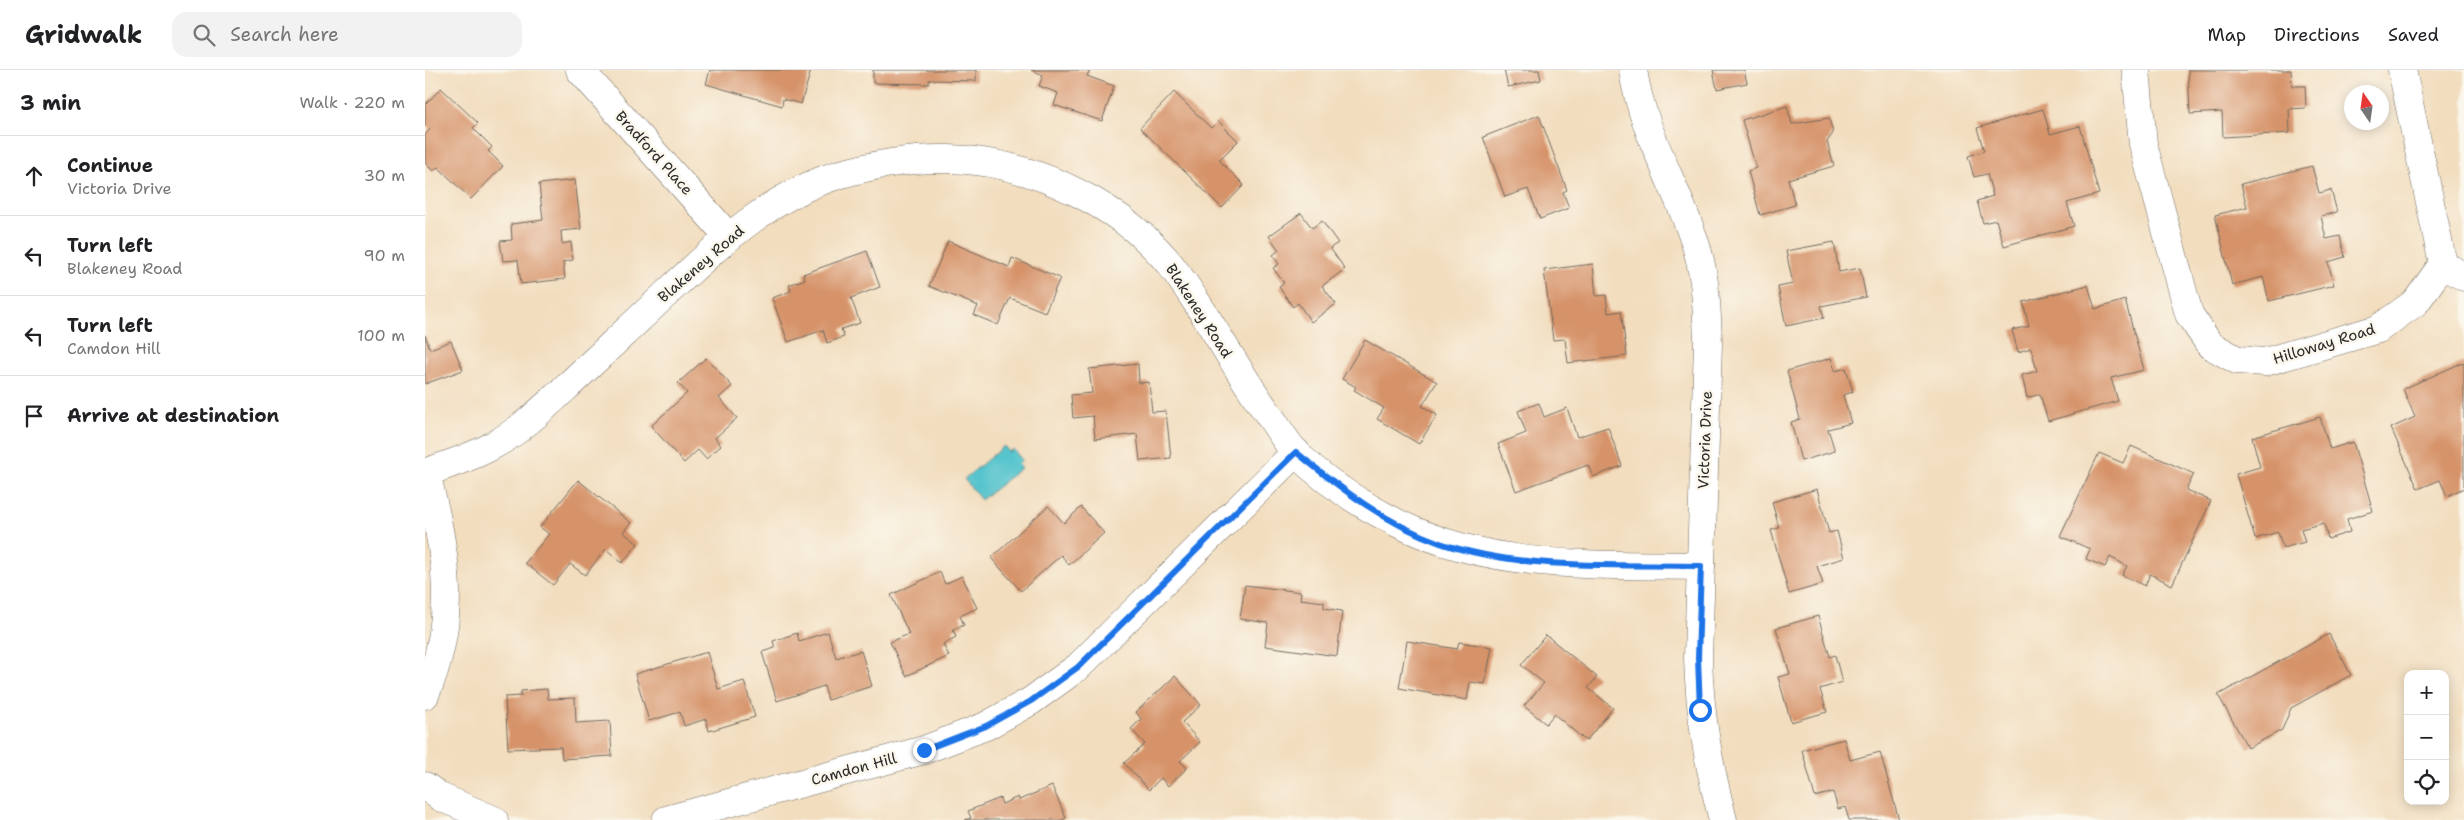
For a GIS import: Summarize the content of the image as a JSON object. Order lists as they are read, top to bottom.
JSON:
{
  "streets": {
    "street": [
      "Bradford Place",
      "Blakeney Road",
      "Hilloway Road",
      "Victoria Drive",
      "Camdon Hill"
    ]
  },
  "crossings": [
    ["Bradford Place", "Blakeney Road"],
    ["Blakeney Road", "Victoria Drive"],
    ["Blakeney Road", "Camdon Hill"]
  ],
  "north": "top",
  "page": {
    "header": "Gridwalk",
    "search": "Search here",
    "nav": ["Map", "Directions", "Saved"],
    "heading": ["3 min", "Walk · 220 m"],
    "list": [
      ["Continue", "Victoria Drive", "30 m"],
      ["Turn left", "Blakeney Road", "90 m"],
      ["Turn left", "Camdon Hill", "100 m"],
      "Arrive at destination"
    ],
    "map_buttons": ["+", "−"]
  }
}
